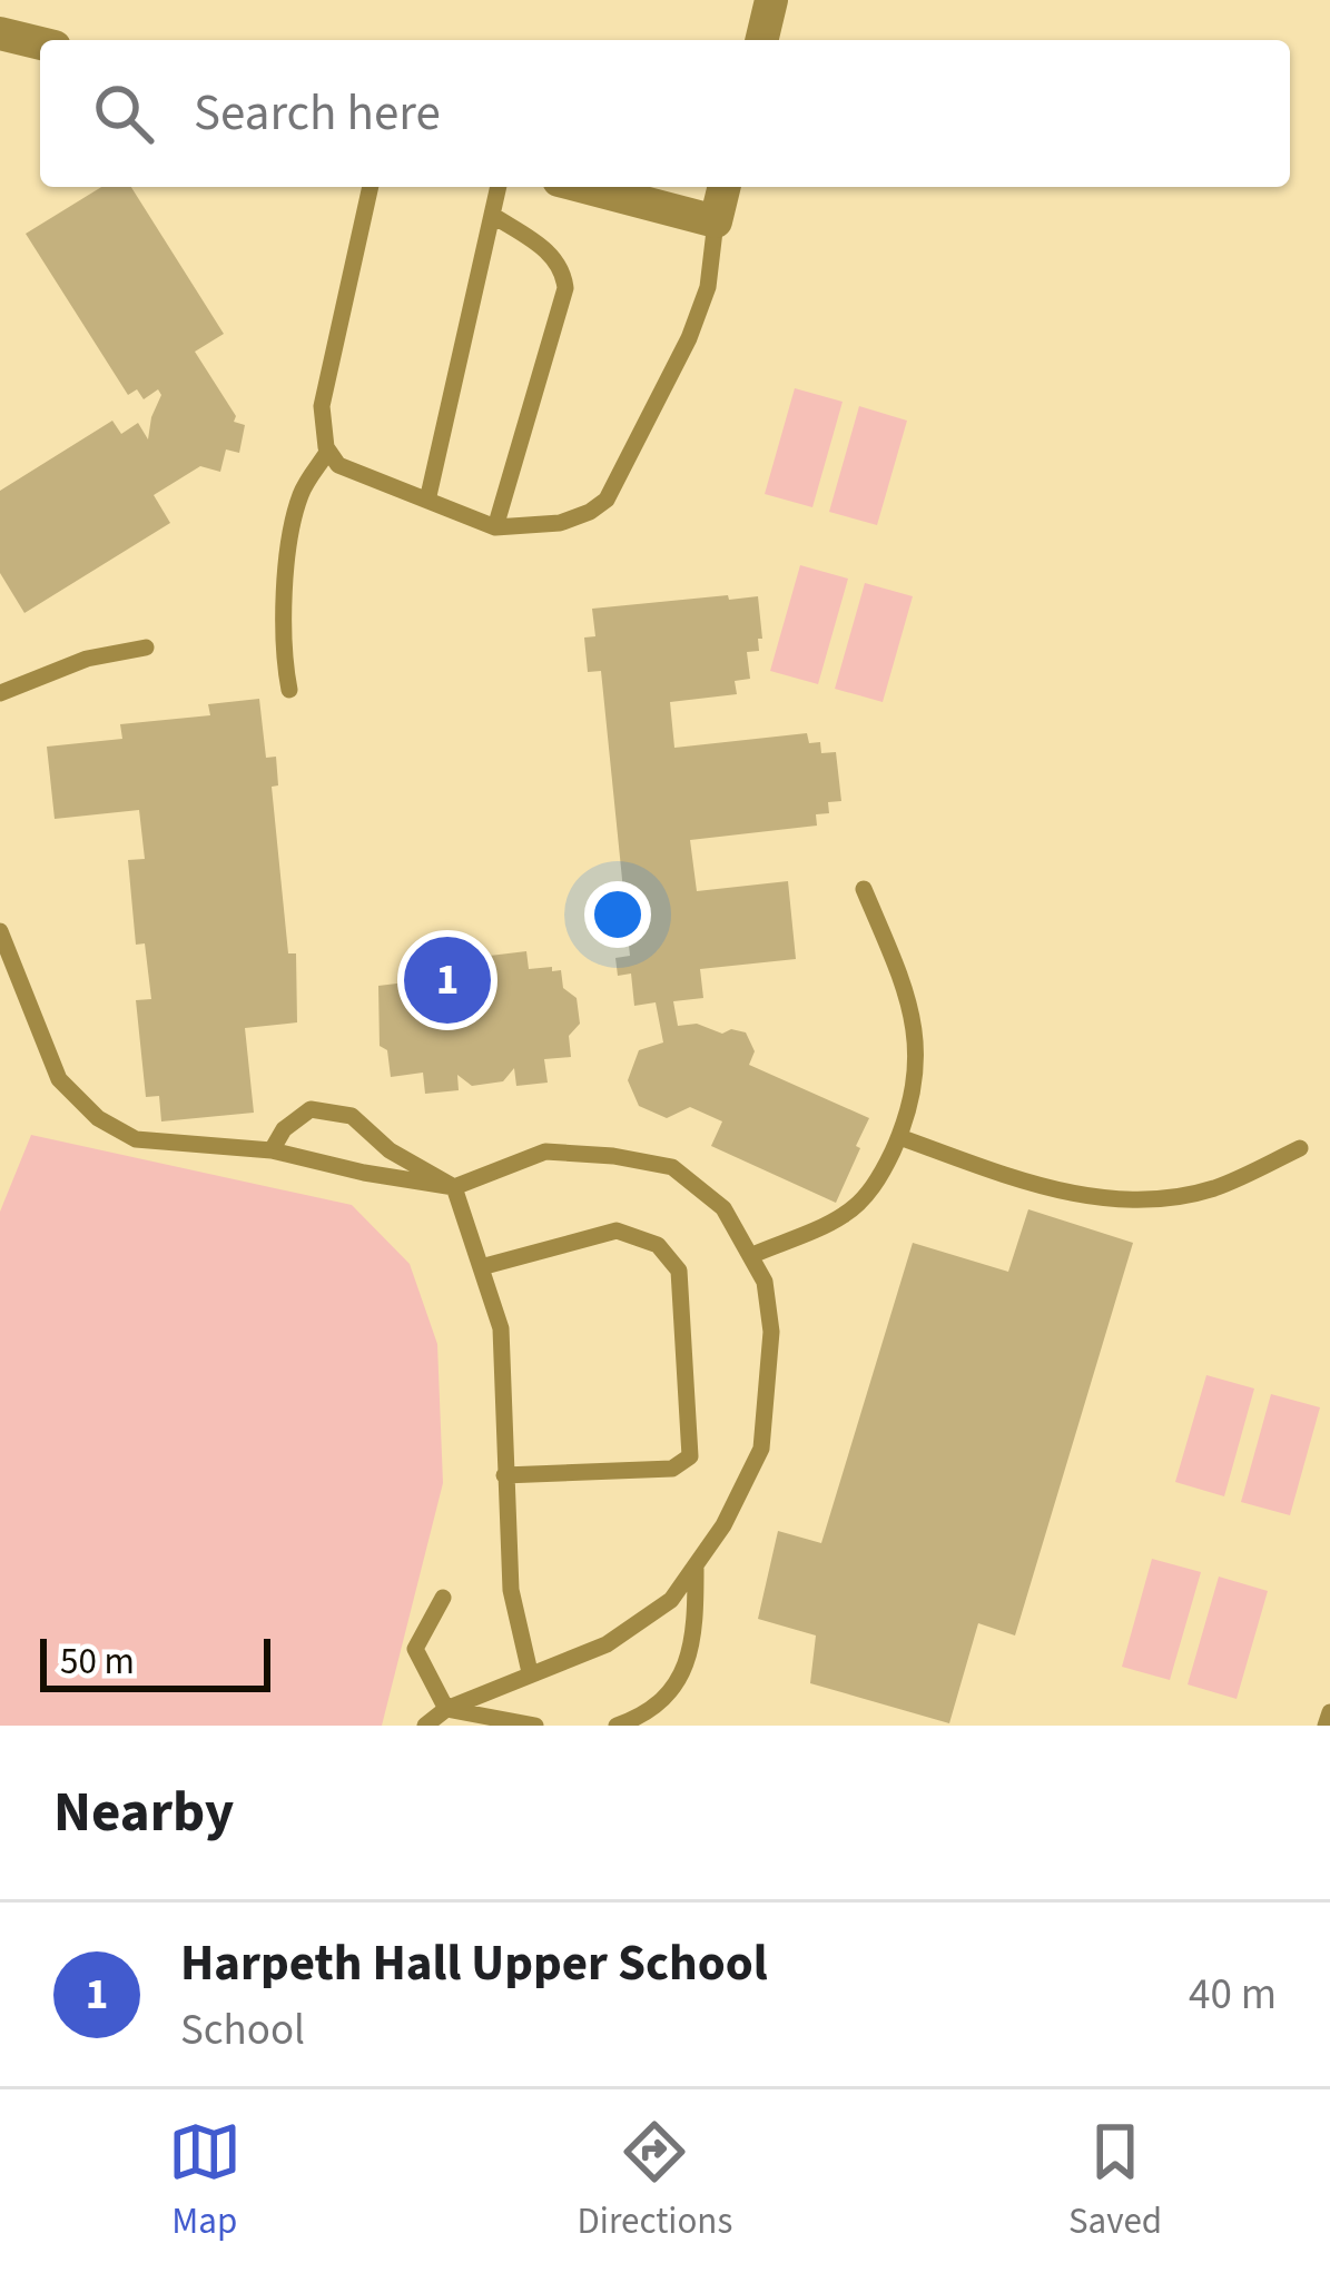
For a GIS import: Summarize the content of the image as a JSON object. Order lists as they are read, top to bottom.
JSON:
{
  "scale_bar": "50 m",
  "page": {
    "search": "Search here",
    "pins": "1",
    "scale": "50 m",
    "heading": "Nearby",
    "list": [
      {
        "mark": "1",
        "name": "Harpeth Hall Upper School",
        "note": "School",
        "value": "40 m"
      }
    ],
    "nav": ["Map", "Directions", "Saved"]
  }
}
